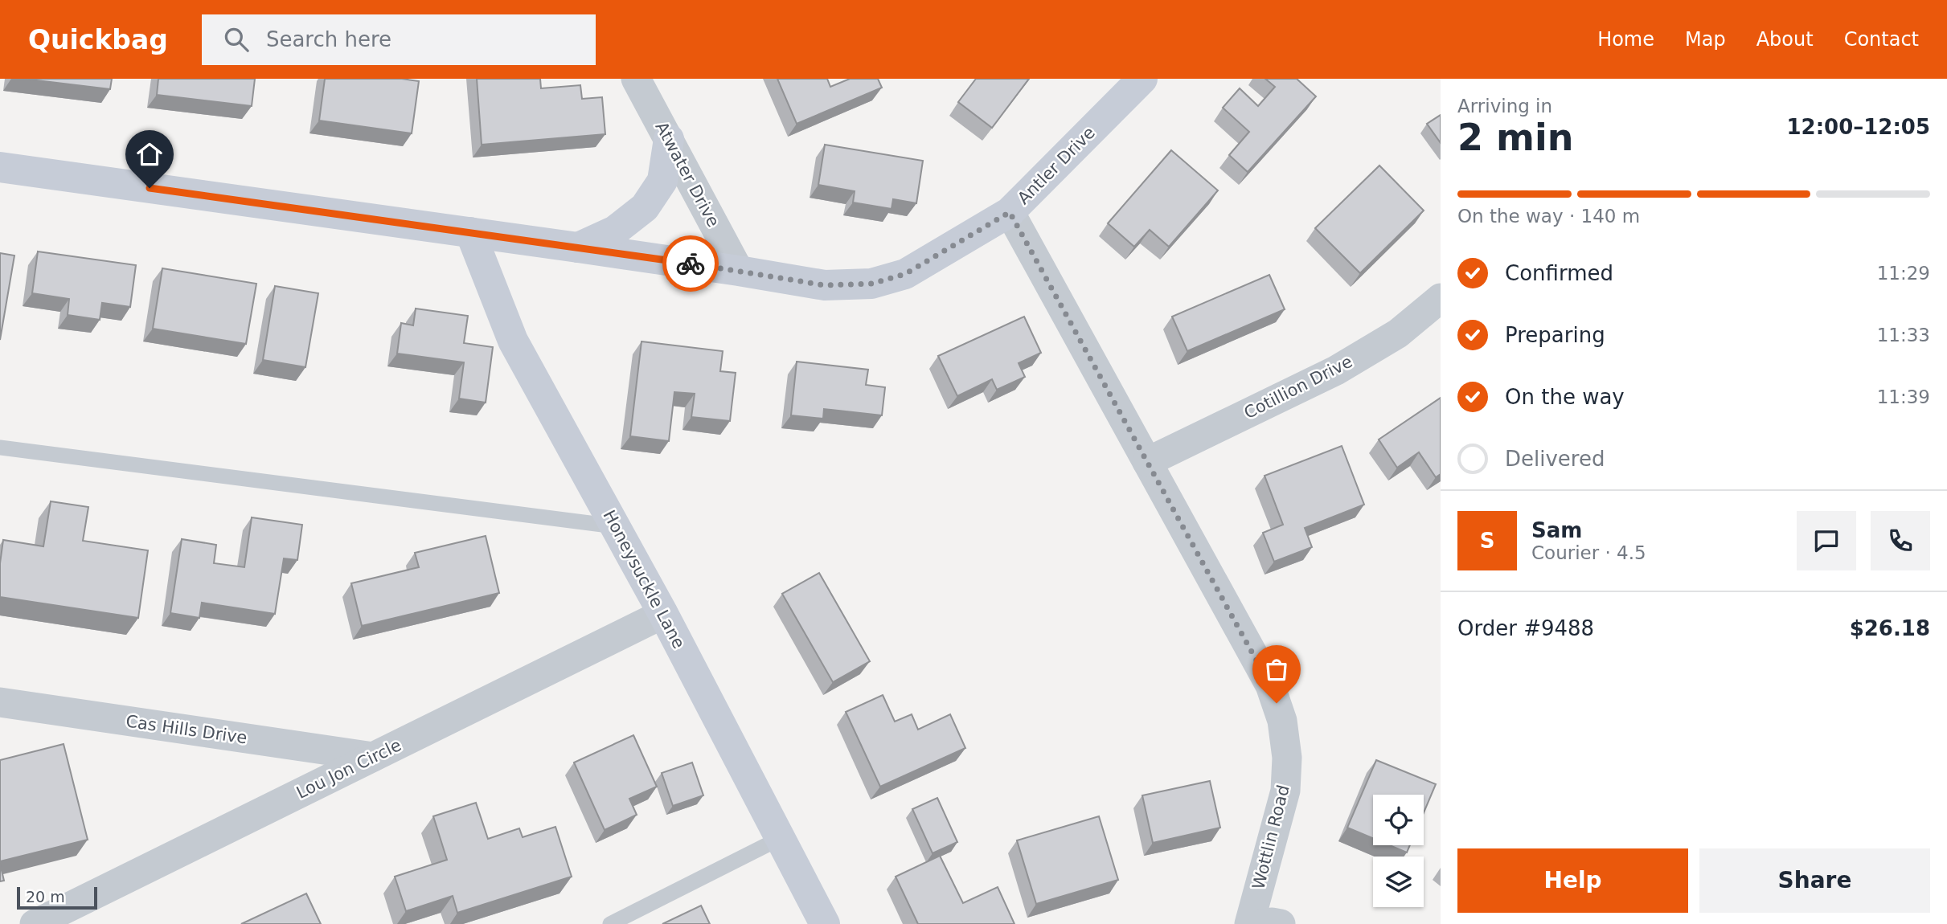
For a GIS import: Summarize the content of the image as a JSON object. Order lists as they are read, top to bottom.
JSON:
{
  "streets": {
    "street": [
      "Antler Drive",
      "Atwater Drive",
      "Cotillion Drive",
      "Honeysuckle Lane",
      "Cas Hills Drive",
      "Lou Jon Circle",
      "Wottlin Road"
    ]
  },
  "crossings": [
    ["Antler Drive", "Atwater Drive"],
    ["Antler Drive", "Honeysuckle Lane"],
    ["Antler Drive", "Wottlin Road"],
    ["Cotillion Drive", "Wottlin Road"],
    ["Honeysuckle Lane", "Lou Jon Circle"],
    ["Cas Hills Drive", "Lou Jon Circle"]
  ],
  "scale_bar": "20 m",
  "page": {
    "header": "Quickbag",
    "search": "Search here",
    "nav": [
      "Home",
      "Map",
      "About",
      "Contact"
    ],
    "heading": ["2 min", "Arriving in", "12:00–12:05"],
    "panel": [
      "Sam",
      "Courier · 4.5",
      "Order #9488",
      "$26.18"
    ],
    "bar": "On the way · 140 m",
    "list": [
      ["Confirmed", "11:29"],
      ["Preparing", "11:33"],
      ["On the way", "11:39"],
      "Delivered"
    ],
    "round": "S",
    "buttons": ["Help", "Share"],
    "scale": "20 m"
  }
}
